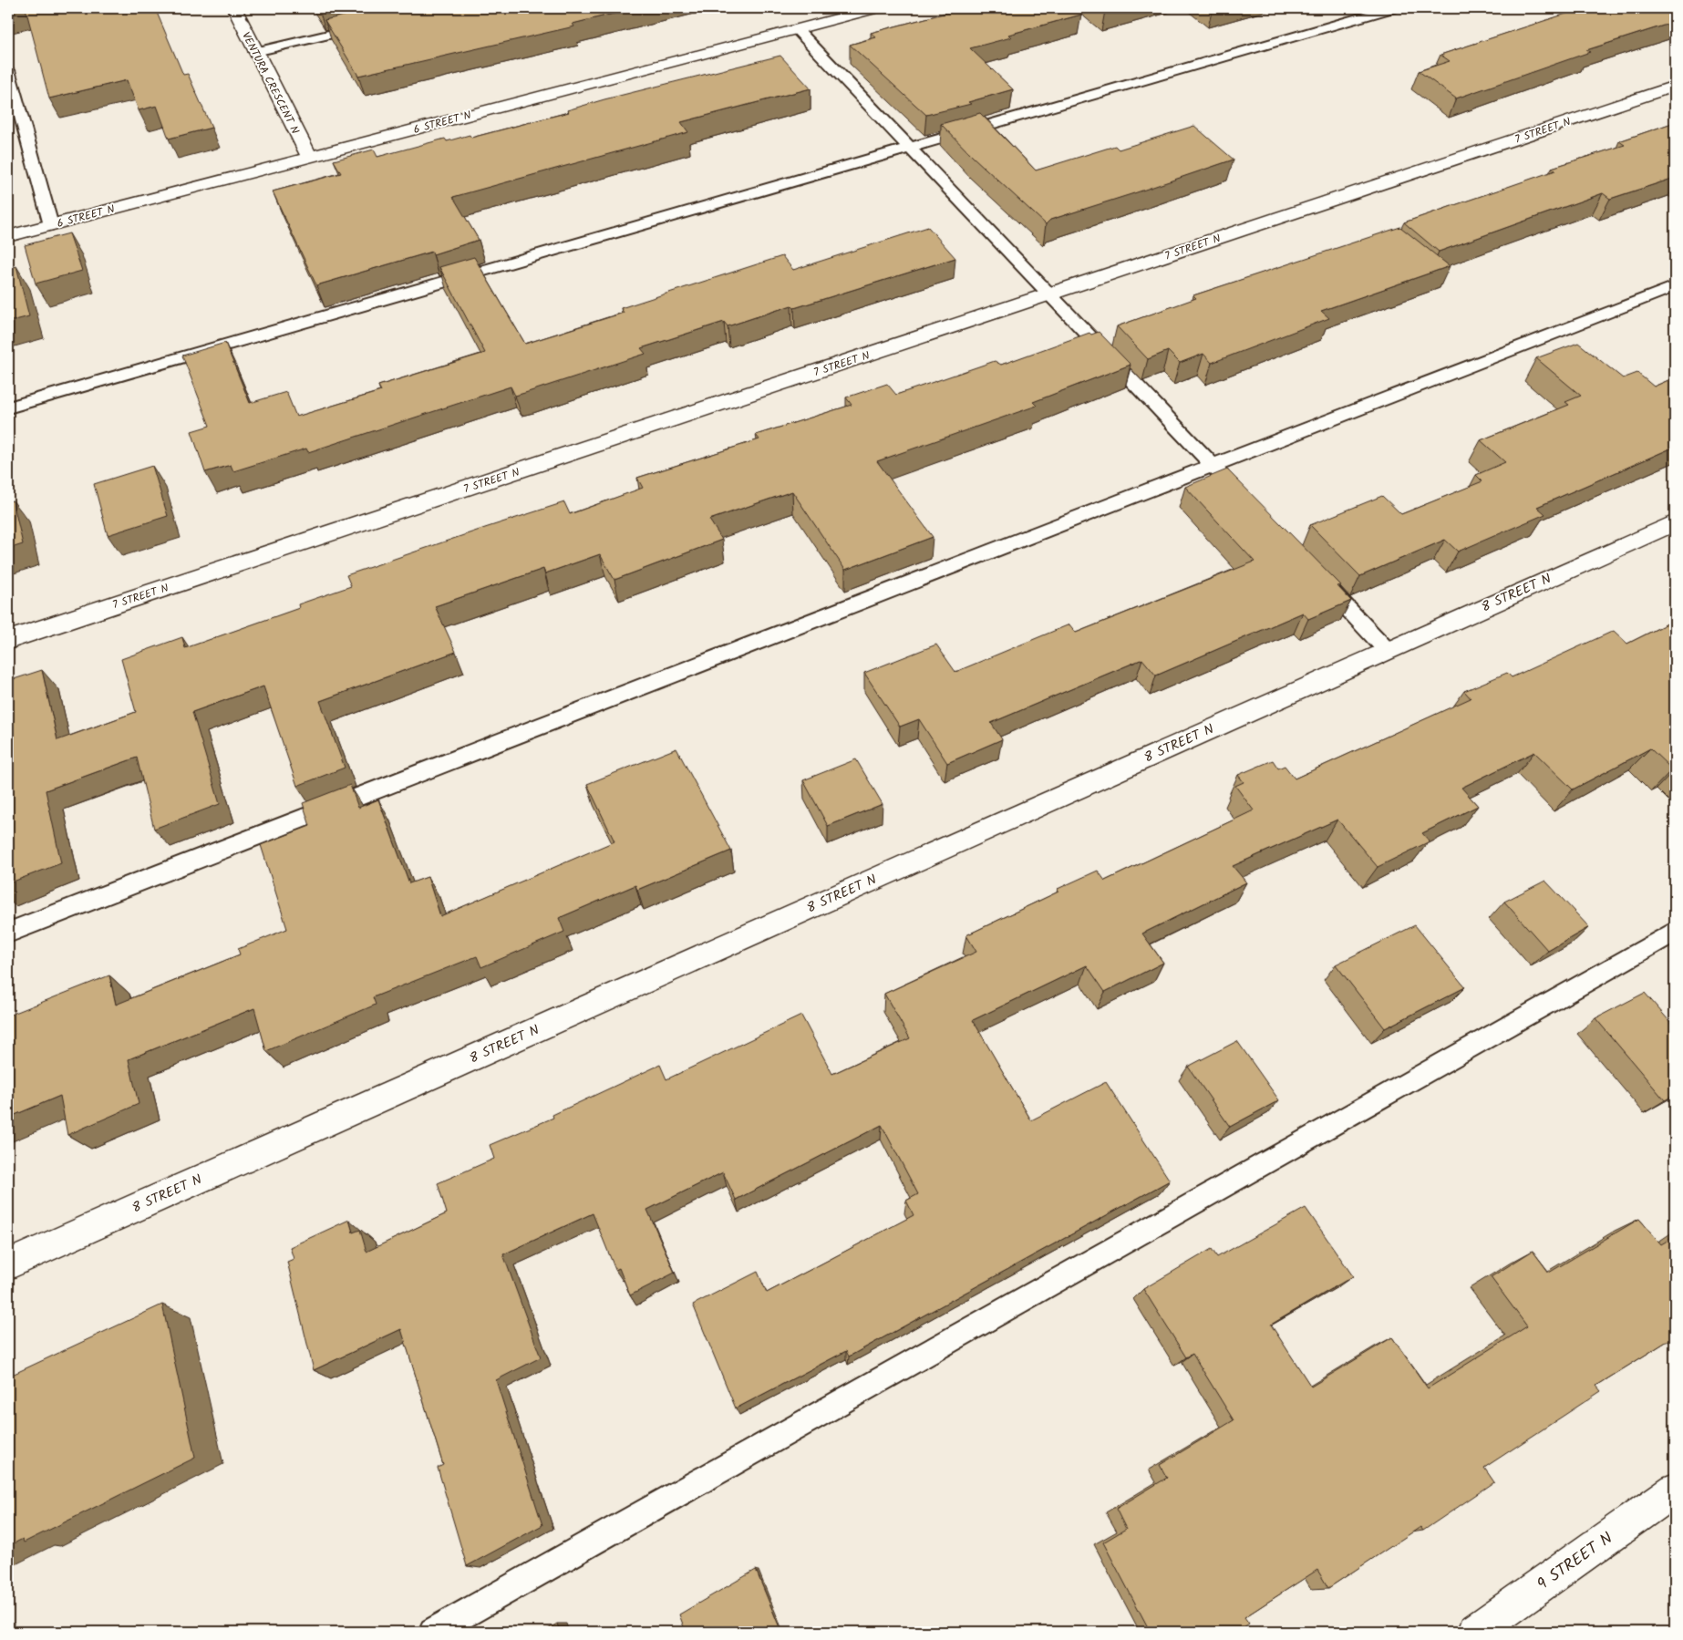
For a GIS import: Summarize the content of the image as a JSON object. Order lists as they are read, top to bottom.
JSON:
{
  "streets": {
    "street": [
      "VENTURA CRESCENT N",
      "6 STREET N",
      "7 STREET N",
      "8 STREET N",
      "9 STREET N"
    ]
  },
  "crossings": [
    ["VENTURA CRESCENT N", "6 STREET N"]
  ]
}
